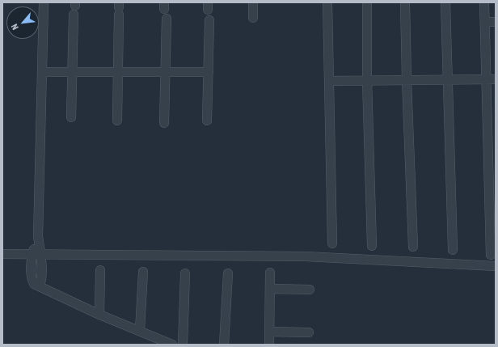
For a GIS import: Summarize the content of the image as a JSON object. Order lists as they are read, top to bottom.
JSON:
{
  "north": "bottom left"
}
